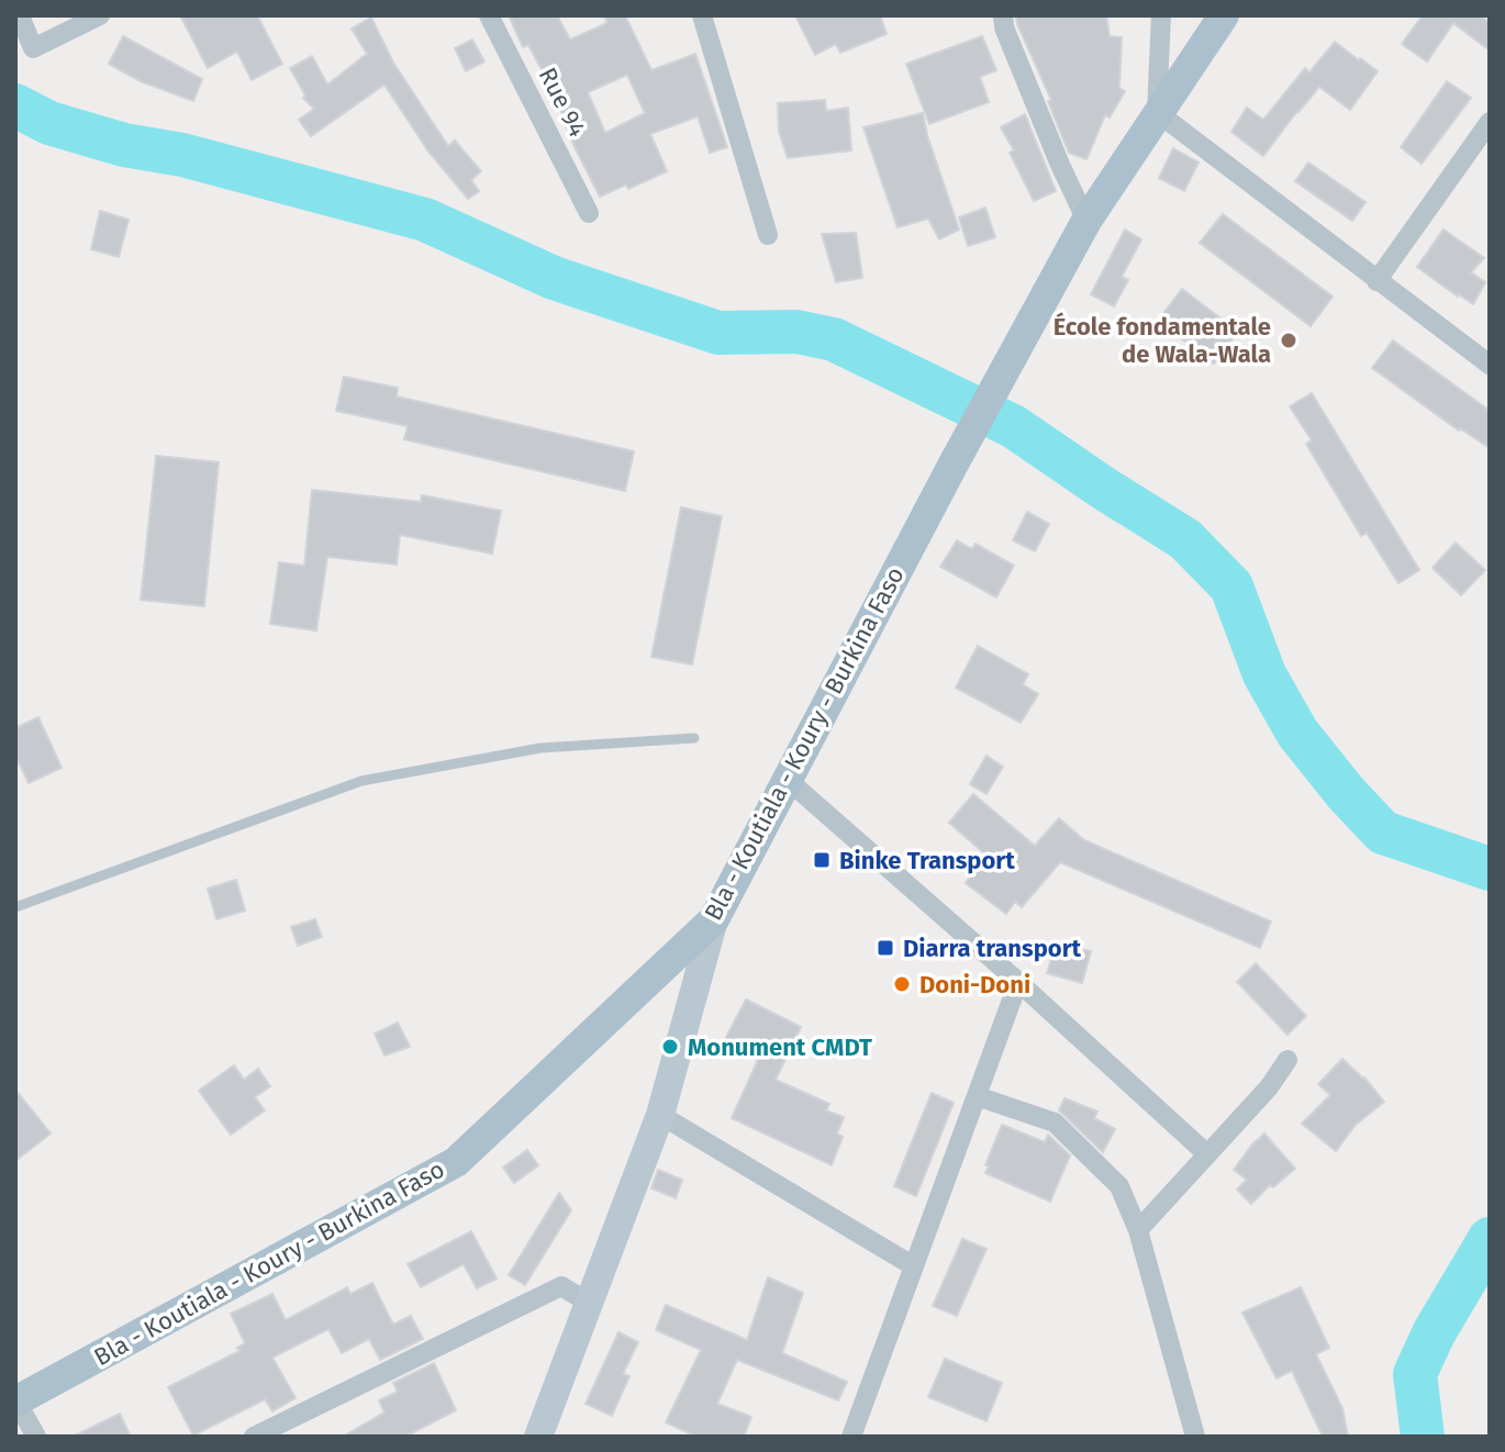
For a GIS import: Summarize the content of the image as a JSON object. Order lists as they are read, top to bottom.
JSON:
{
  "streets": {
    "main road": ["Bla - Koutiala - Koury - Burkina Faso"],
    "street": ["Rue 94"]
  },
  "places": {
    "other": ["École fondamentale de Wala-Wala", "Doni-Doni", "Monument CMDT"],
    "transit": ["Binke Transport", "Diarra transport"]
  }
}
